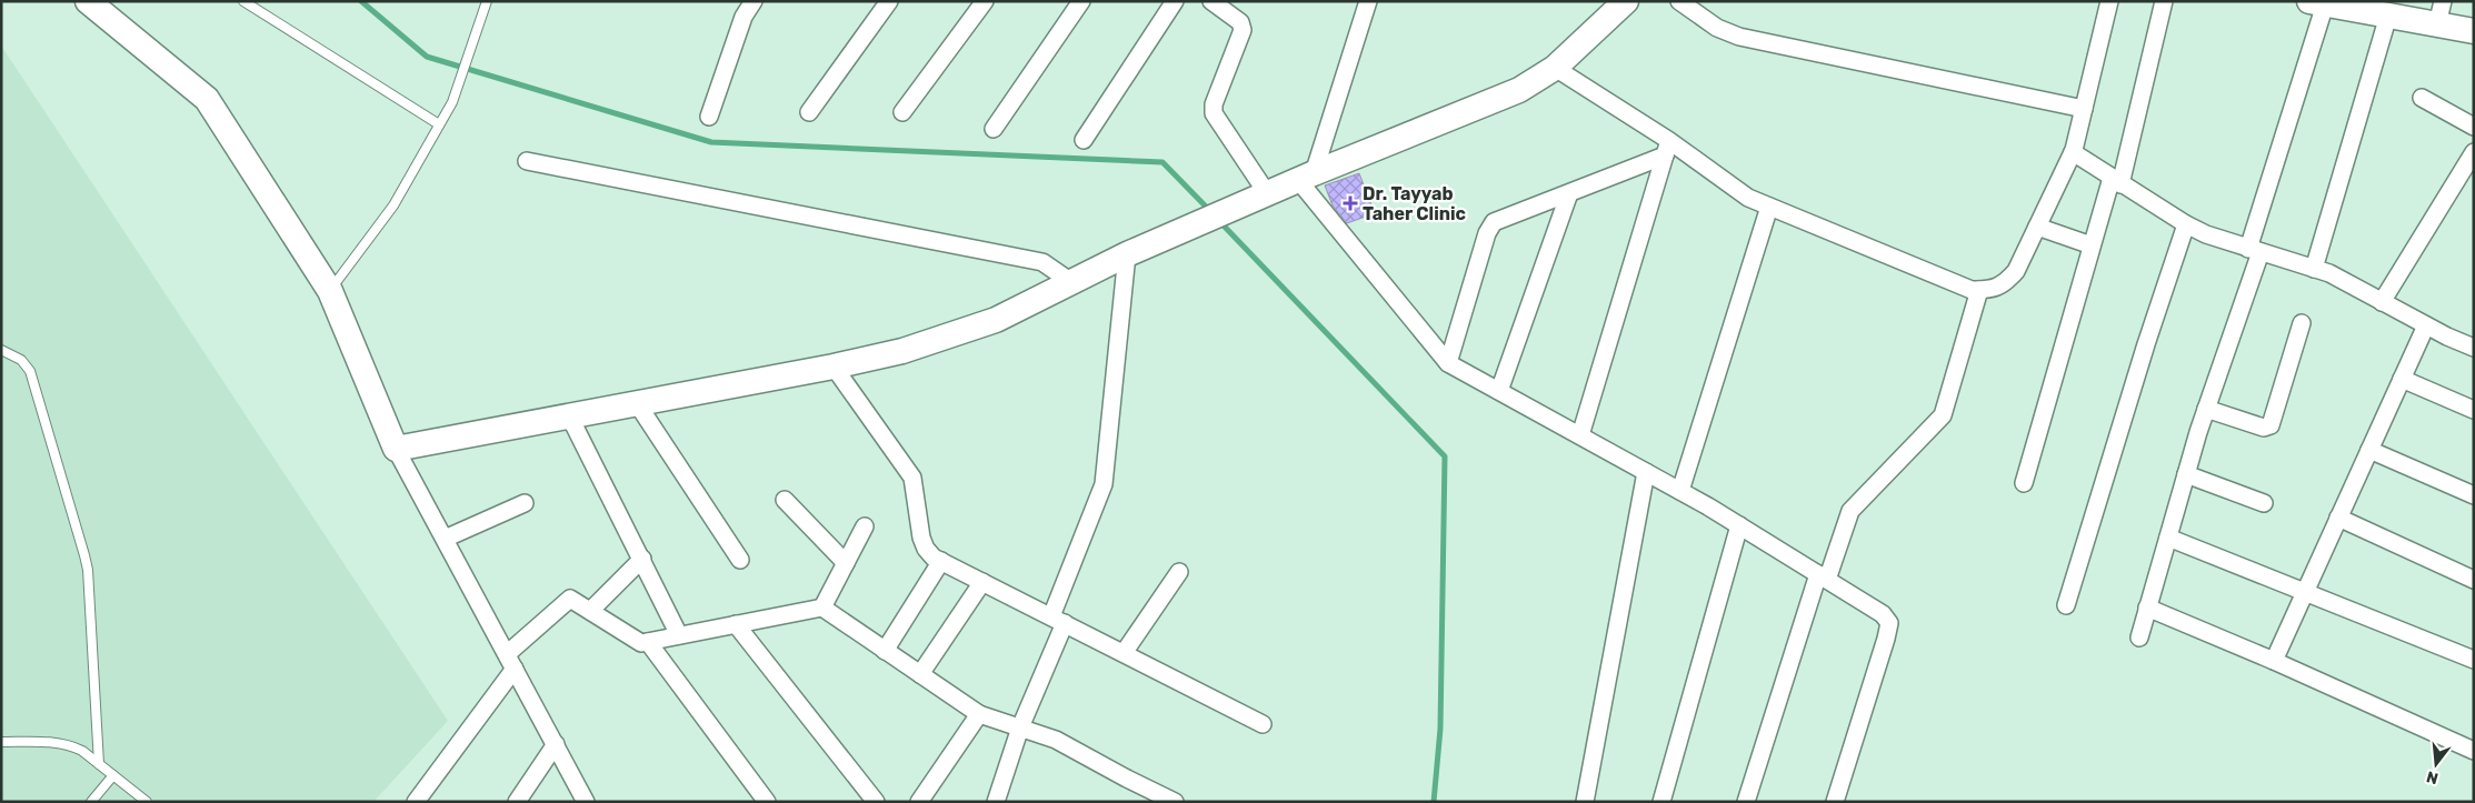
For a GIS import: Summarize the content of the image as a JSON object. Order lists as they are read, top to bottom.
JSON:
{
  "places": {
    "health": ["Dr. Tayyab Taher Clinic"]
  },
  "north": "bottom"
}
